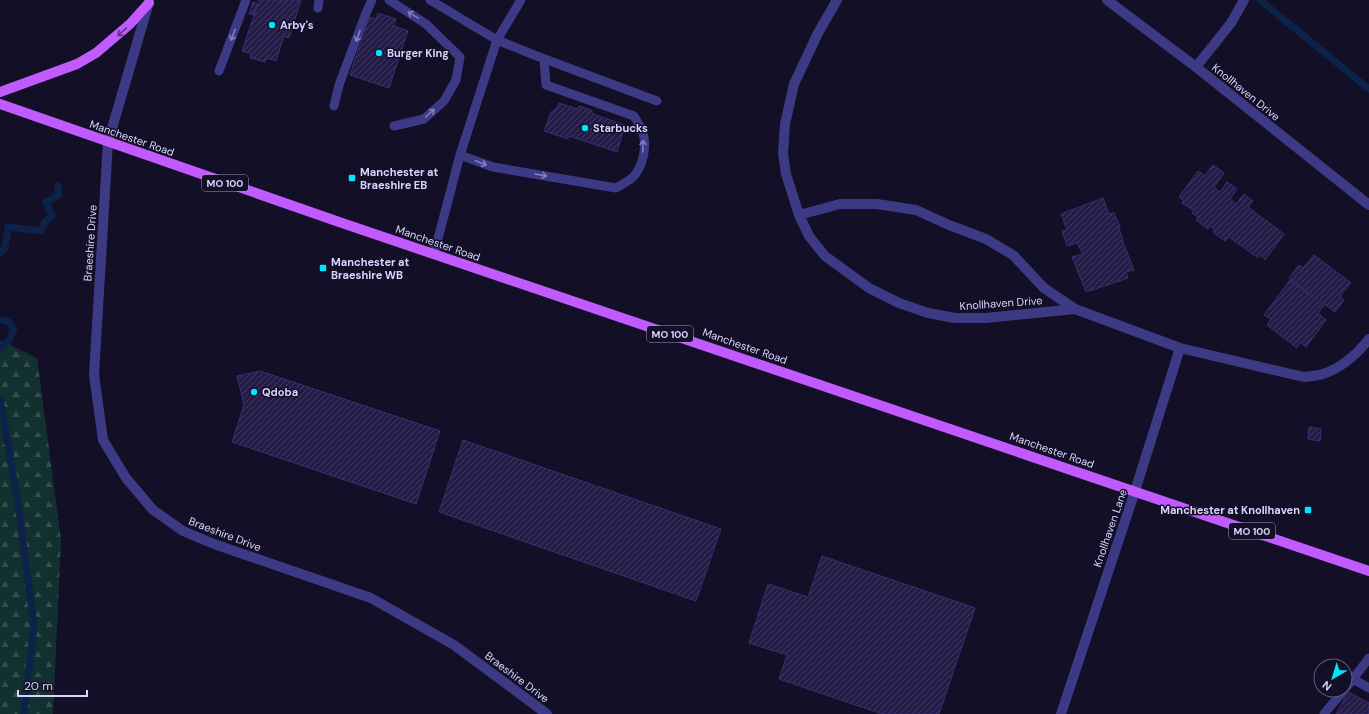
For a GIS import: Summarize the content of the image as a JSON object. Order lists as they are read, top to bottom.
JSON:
{
  "streets": {
    "main road": ["Manchester Road", "MO 100"],
    "street": ["Knollhaven Drive", "Braeshire Drive", "Knollhaven Lane"]
  },
  "crossings": [
    ["Knollhaven Drive", "Knollhaven Lane"],
    ["Manchester Road", "Braeshire Drive"],
    ["Manchester Road", "Knollhaven Lane"]
  ],
  "places": {
    "other": [
      "Arby's",
      "Burger King",
      "Starbucks",
      "Qdoba"
    ],
    "transit": ["Manchester at Braeshire EB", "Manchester at Braeshire WB", "Manchester at Knollhaven"]
  },
  "scale_bar": "20 m",
  "north": "bottom left"
}
